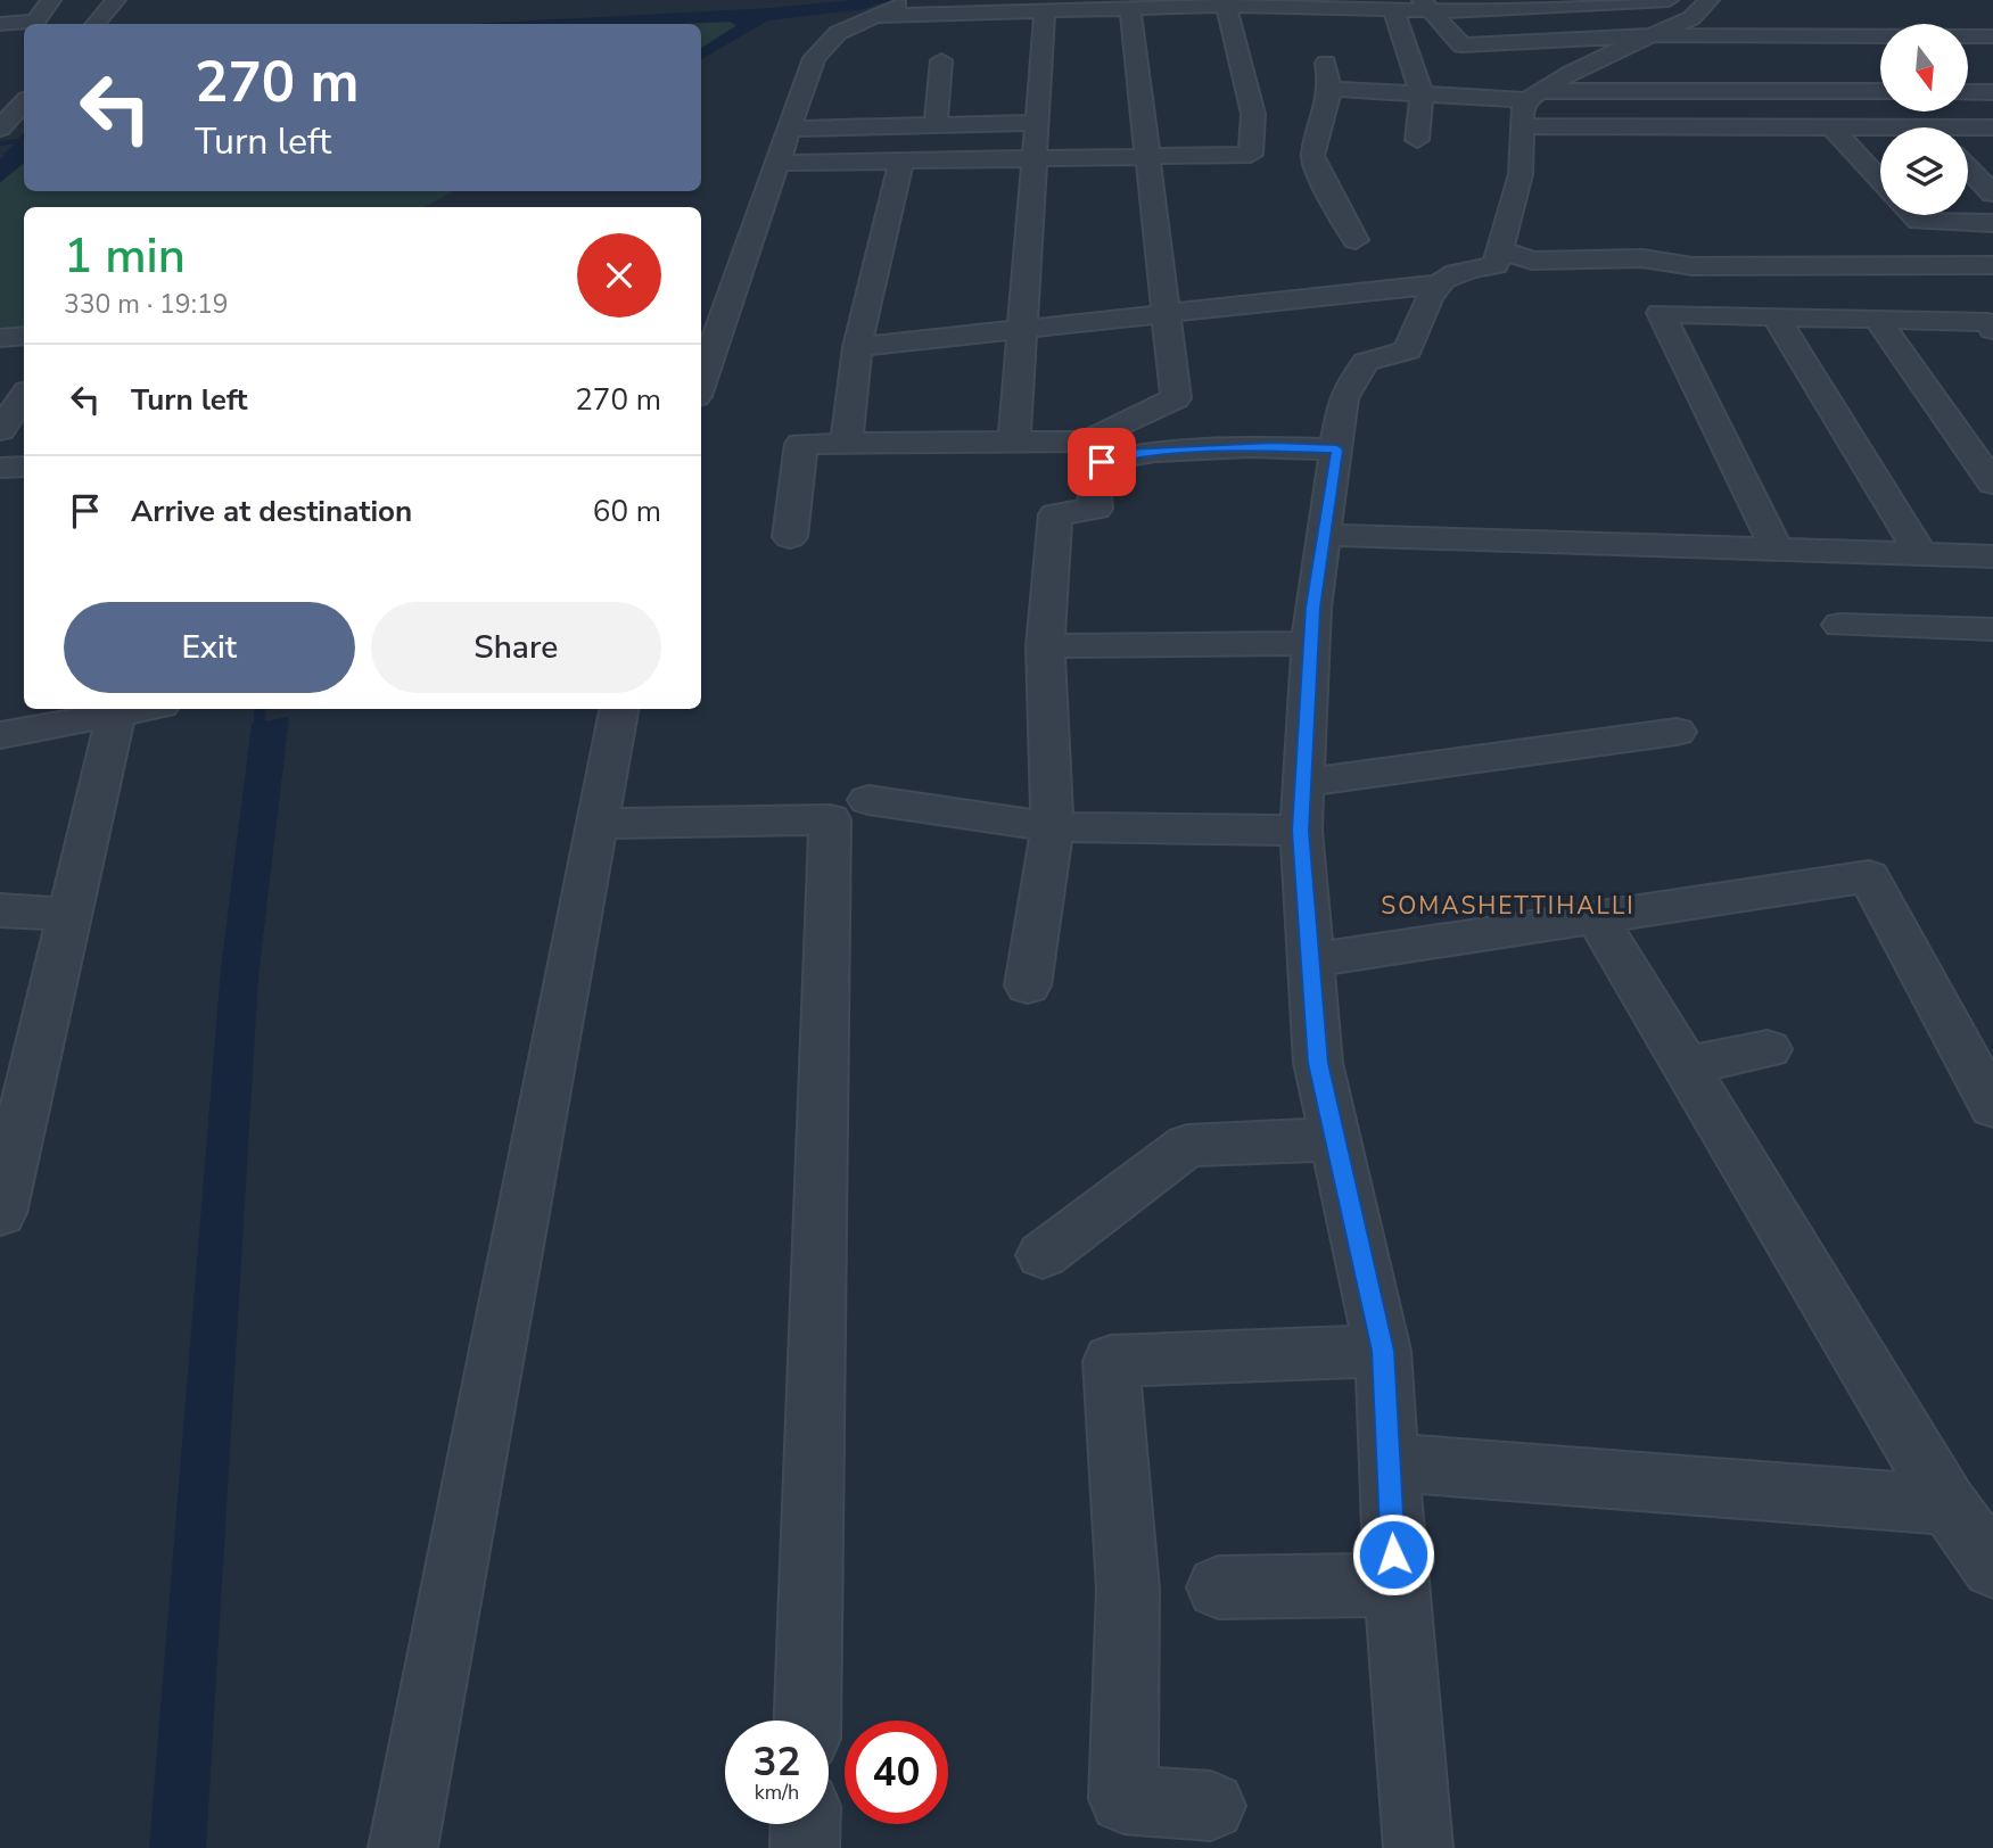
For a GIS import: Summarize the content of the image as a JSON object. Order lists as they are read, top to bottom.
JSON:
{
  "districts": ["SOMASHETTIHALLI"],
  "north": "bottom",
  "page": {
    "turn": ["270 m", "Turn left"],
    "heading": ["1 min", "330 m · 19:19"],
    "list": [
      {
        "name": "Turn left",
        "value": "270 m"
      },
      {
        "name": "Arrive at destination",
        "value": "60 m"
      }
    ],
    "buttons": ["Exit", "Share"],
    "speed": "32 km/h",
    "limit": "40"
  }
}
